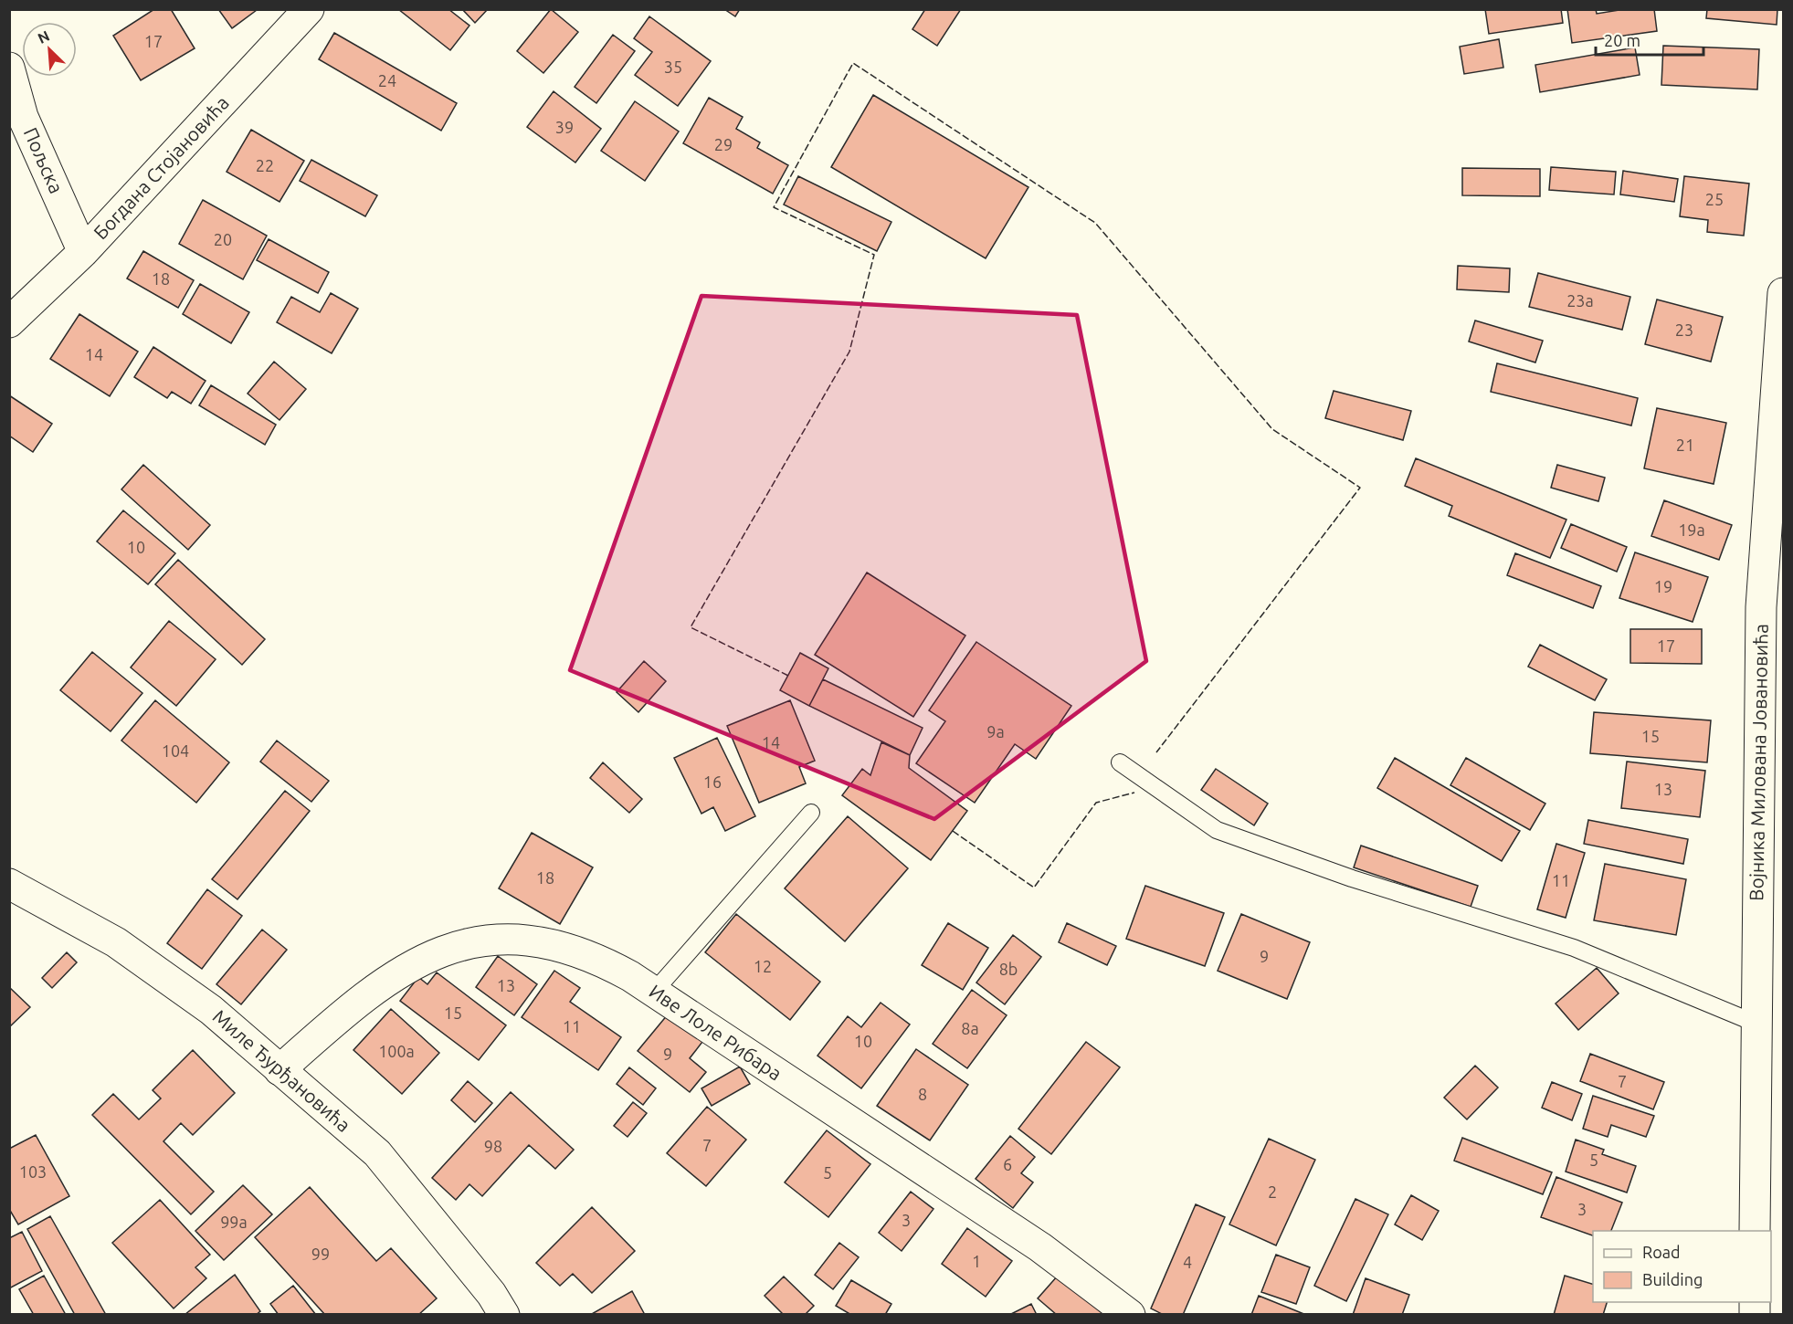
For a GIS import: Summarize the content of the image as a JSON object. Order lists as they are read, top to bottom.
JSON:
{
  "streets": {
    "street": [
      "Пољска",
      "Богдана Стојановића",
      "Војника Милована Јовановића",
      "Иве Лоле Рибара",
      "Миле Ђурђановића"
    ]
  },
  "crossings": [
    ["Пољска", "Богдана Стојановића"],
    ["Иве Лоле Рибара", "Миле Ђурђановића"]
  ],
  "house_numbers": [
    "17",
    "35",
    "24",
    "39",
    "29",
    "22",
    "25",
    "20",
    "18",
    "23a",
    "23",
    "14",
    "21",
    "19a",
    "10",
    "19",
    "17",
    "9a",
    "15",
    "14",
    "104",
    "16",
    "13",
    "18",
    "11",
    "9",
    "12",
    "8b",
    "13",
    "15",
    "11",
    "8a",
    "10",
    "100a",
    "9",
    "7",
    "8",
    "7",
    "98",
    "5",
    "6",
    "103",
    "5",
    "2",
    "3",
    "3",
    "99a",
    "99",
    "1",
    "4"
  ],
  "legend": ["Road", "Building"],
  "scale_bar": "20 m",
  "north": "top left"
}
